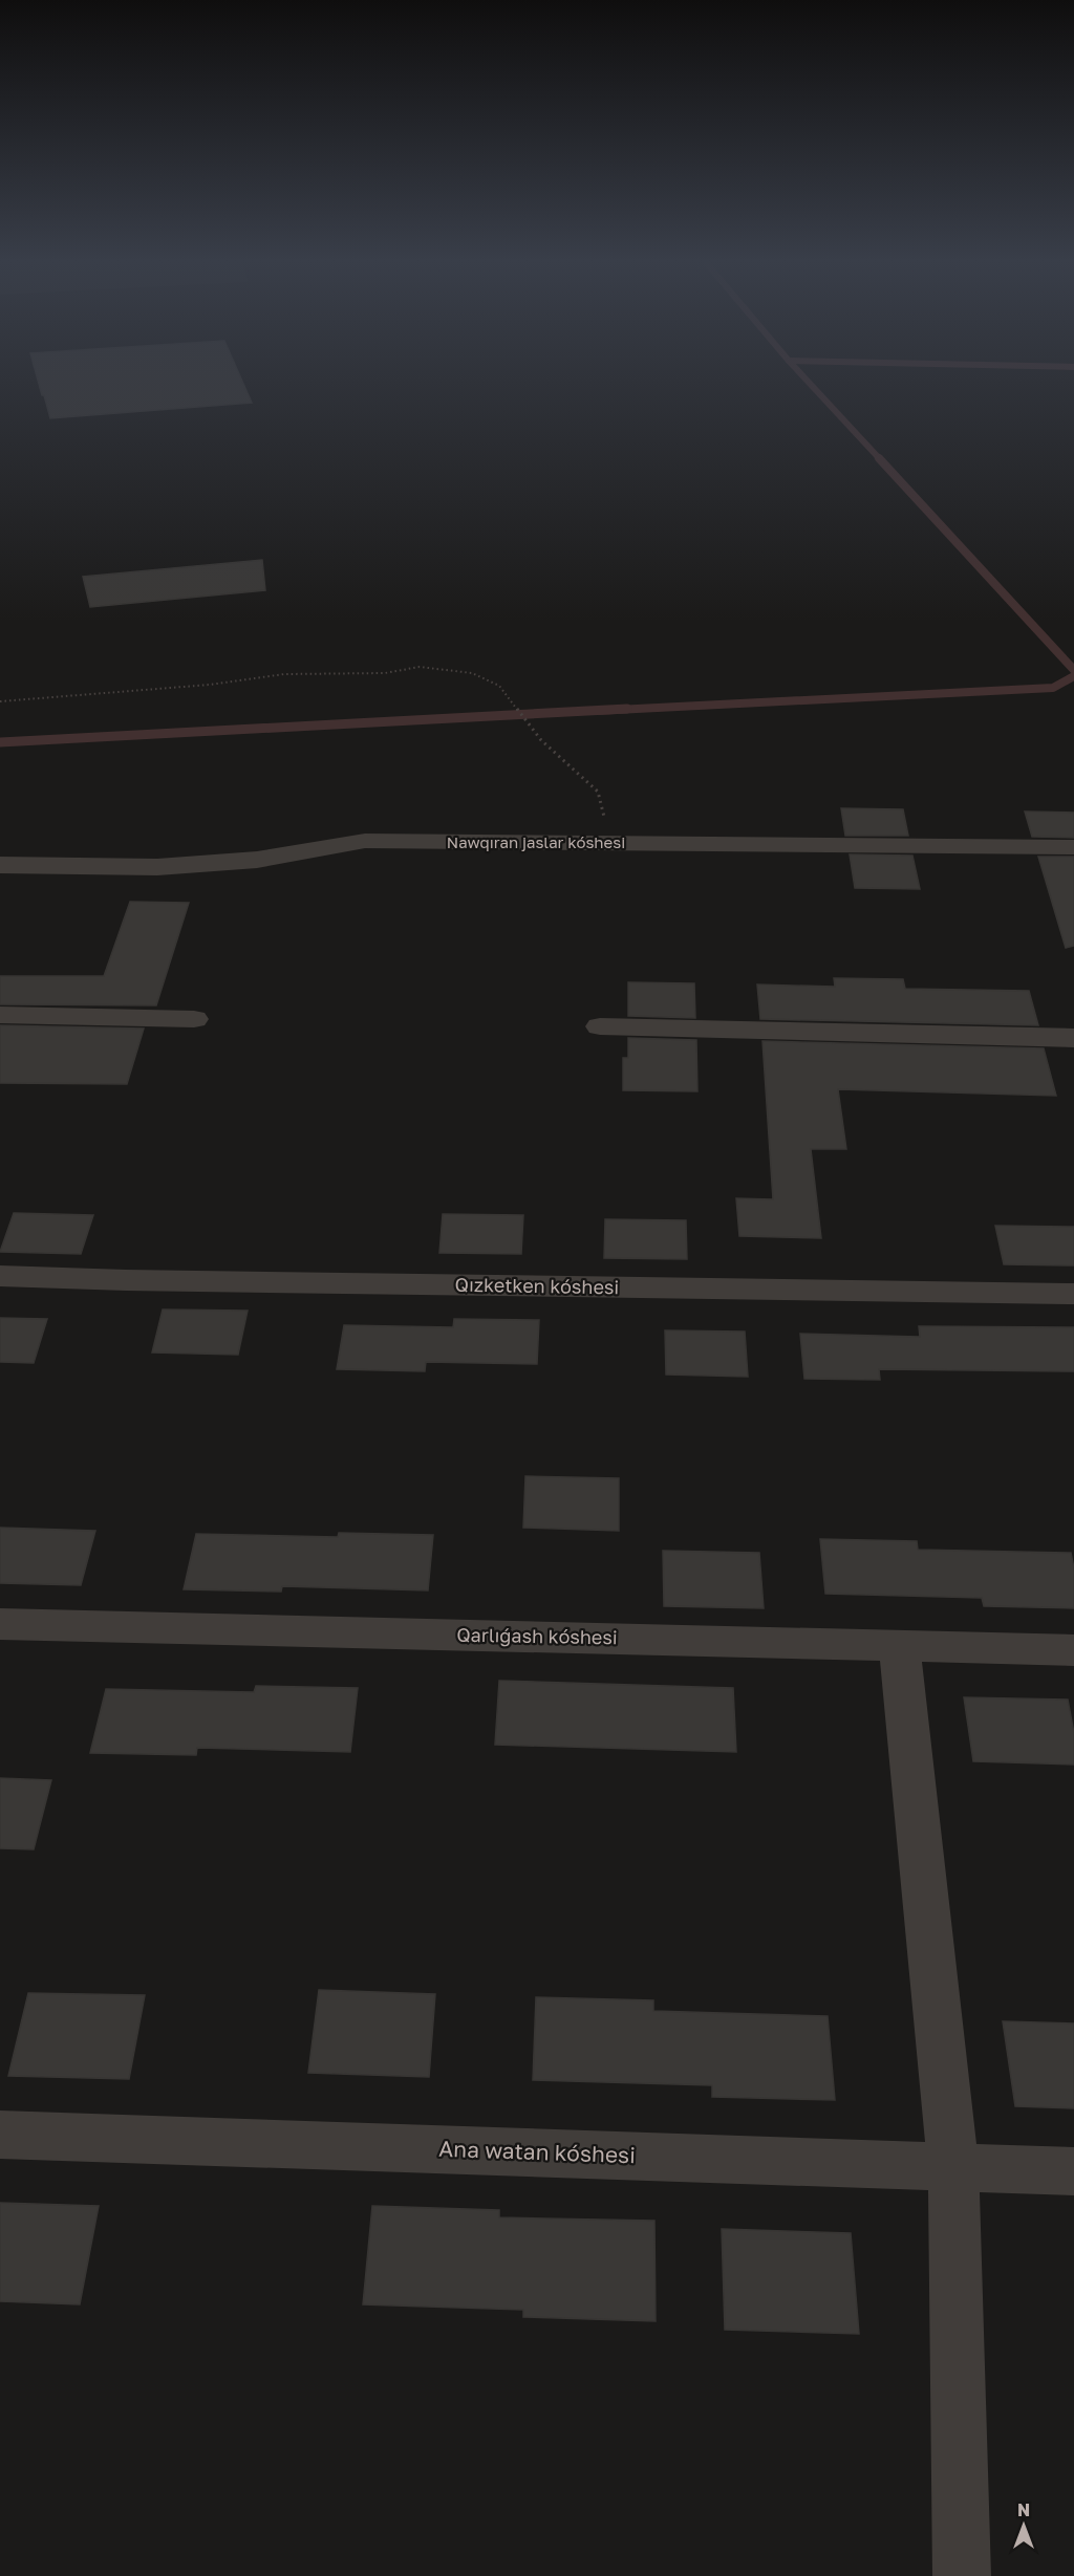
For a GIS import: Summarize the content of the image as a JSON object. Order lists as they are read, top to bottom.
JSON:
{
  "streets": {
    "street": [
      "Nawqıran jaslar kóshesi",
      "Qızketken kóshesi",
      "Qarlıǵash kóshesi",
      "Ana watan kóshesi"
    ]
  },
  "north": "top"
}
